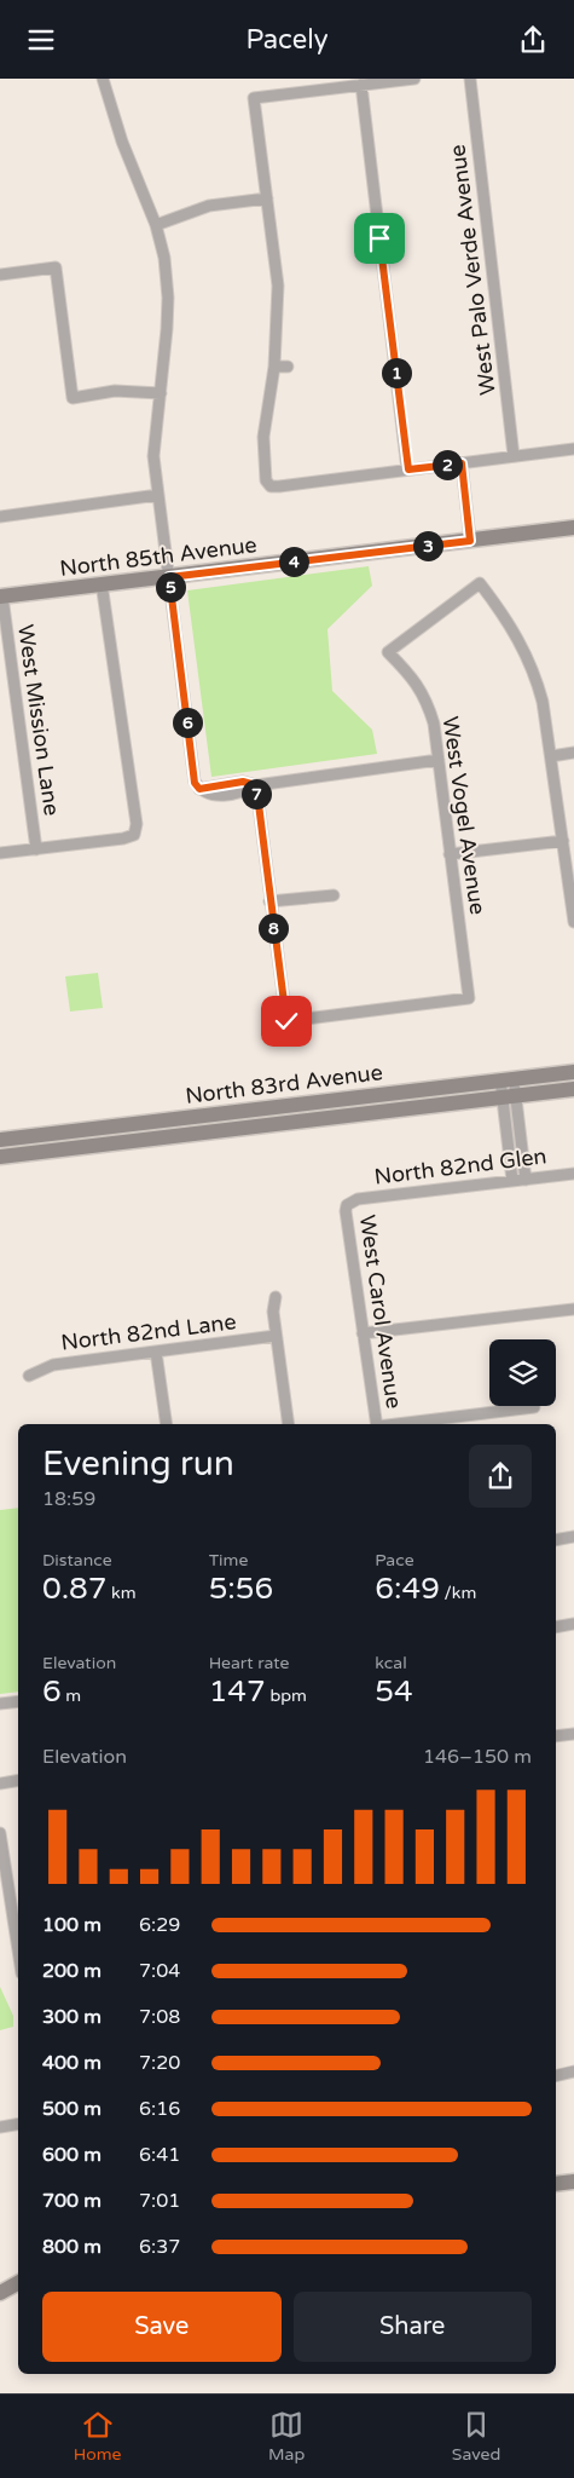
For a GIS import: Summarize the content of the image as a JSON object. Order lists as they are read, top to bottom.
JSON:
{
  "streets": {
    "main road": ["North 85th Avenue", "North 83rd Avenue"],
    "street": [
      "West Palo Verde Avenue",
      "West Mission Lane",
      "West Vogel Avenue",
      "North 82nd Glen",
      "West Carol Avenue",
      "North 82nd Lane"
    ]
  },
  "crossings": [
    ["North 85th Avenue", "West Mission Lane"],
    ["North 82nd Glen", "West Carol Avenue"]
  ],
  "page": {
    "header": "Pacely",
    "pins": [
      "1",
      "2",
      "3",
      "4",
      "5",
      "6",
      "7",
      "8"
    ],
    "heading": ["Evening run", "18:59"],
    "stats": [
      ["Distance", "0.87 km"],
      ["Time", "5:56"],
      ["Pace", "6:49 /km"],
      ["Elevation", "6 m"],
      ["Heart rate", "147 bpm"],
      ["kcal", "54"]
    ],
    "chart": ["Elevation", "146–150 m"],
    "list": [
      {
        "name": "100 m",
        "note": "6:29"
      },
      {
        "name": "200 m",
        "note": "7:04"
      },
      {
        "name": "300 m",
        "note": "7:08"
      },
      {
        "name": "400 m",
        "note": "7:20"
      },
      {
        "name": "500 m",
        "note": "6:16"
      },
      {
        "name": "600 m",
        "note": "6:41"
      },
      {
        "name": "700 m",
        "note": "7:01"
      },
      {
        "name": "800 m",
        "note": "6:37"
      }
    ],
    "buttons": ["Save", "Share"],
    "tabs": ["Home", "Map", "Saved"]
  }
}
